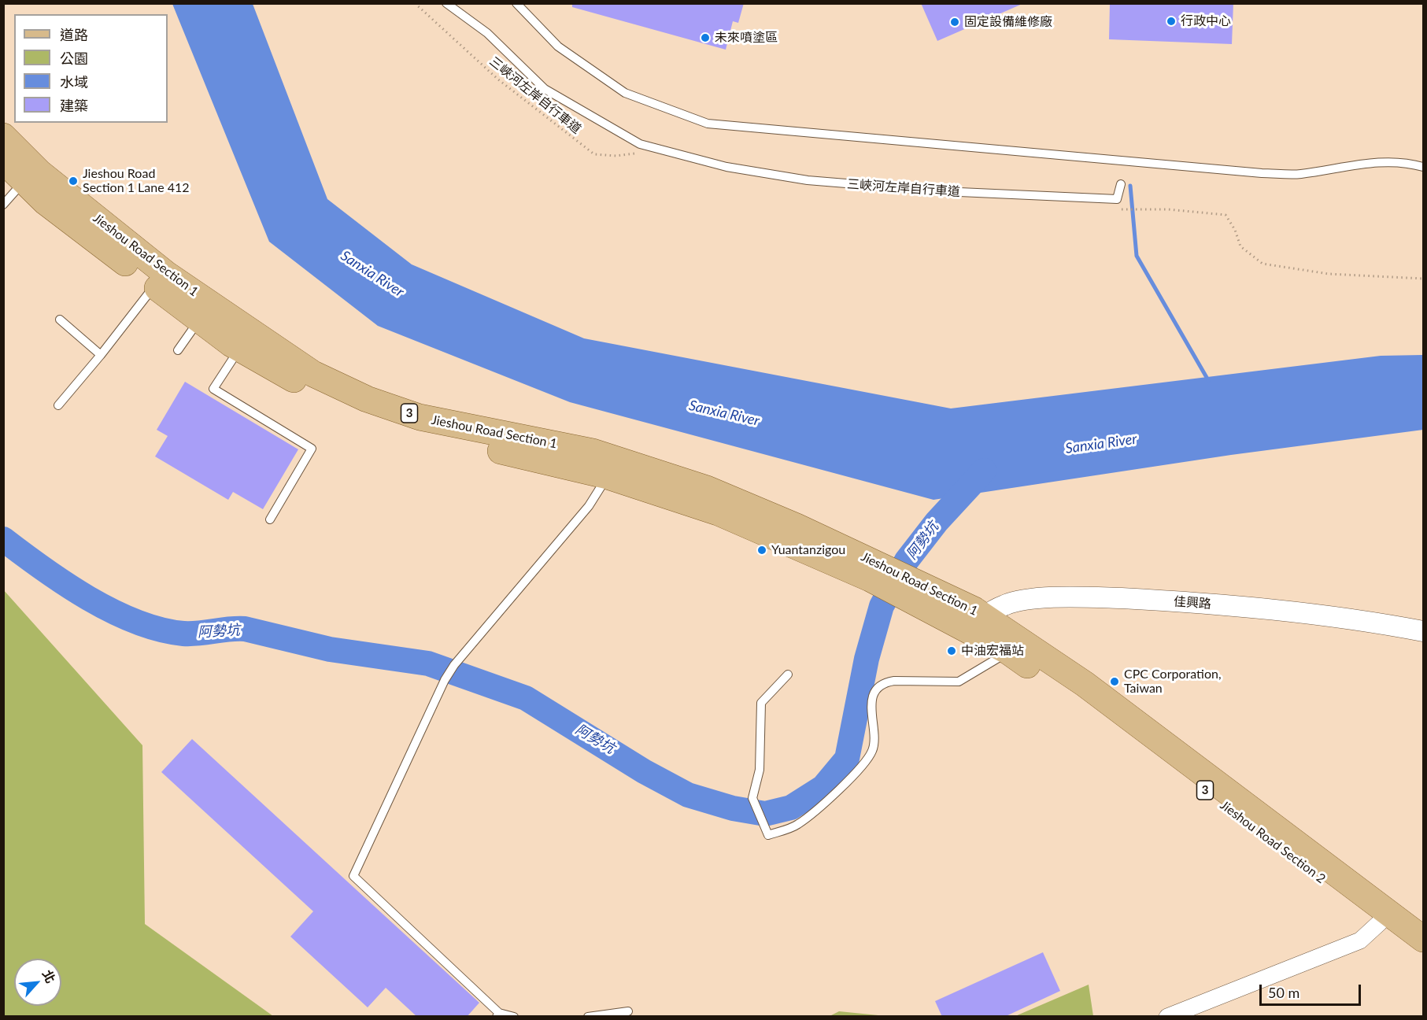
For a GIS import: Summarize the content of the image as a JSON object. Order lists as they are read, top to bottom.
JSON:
{
  "streets": {
    "main road": ["Jieshou Road Section 1", "3", "Jieshou Road Section 2"],
    "street": ["佳興路"],
    "path": ["三峽河左岸自行車道"]
  },
  "crossings": [
    ["Jieshou Road Section 1", "佳興路"],
    ["Jieshou Road Section 1", "Jieshou Road Section 2"],
    ["佳興路", "Jieshou Road Section 2"]
  ],
  "water": ["Sanxia River", "阿勢坑"],
  "places": [
    "行政中心",
    "固定設備維修廠",
    "未來噴塗區",
    "Jieshou Road Section 1 Lane 412",
    "Yuantanzigou",
    "中油宏福站",
    "CPC Corporation, Taiwan"
  ],
  "legend": [
    "道路",
    "公園",
    "水域",
    "建築"
  ],
  "scale_bar": "50 m",
  "north": "top right"
}
